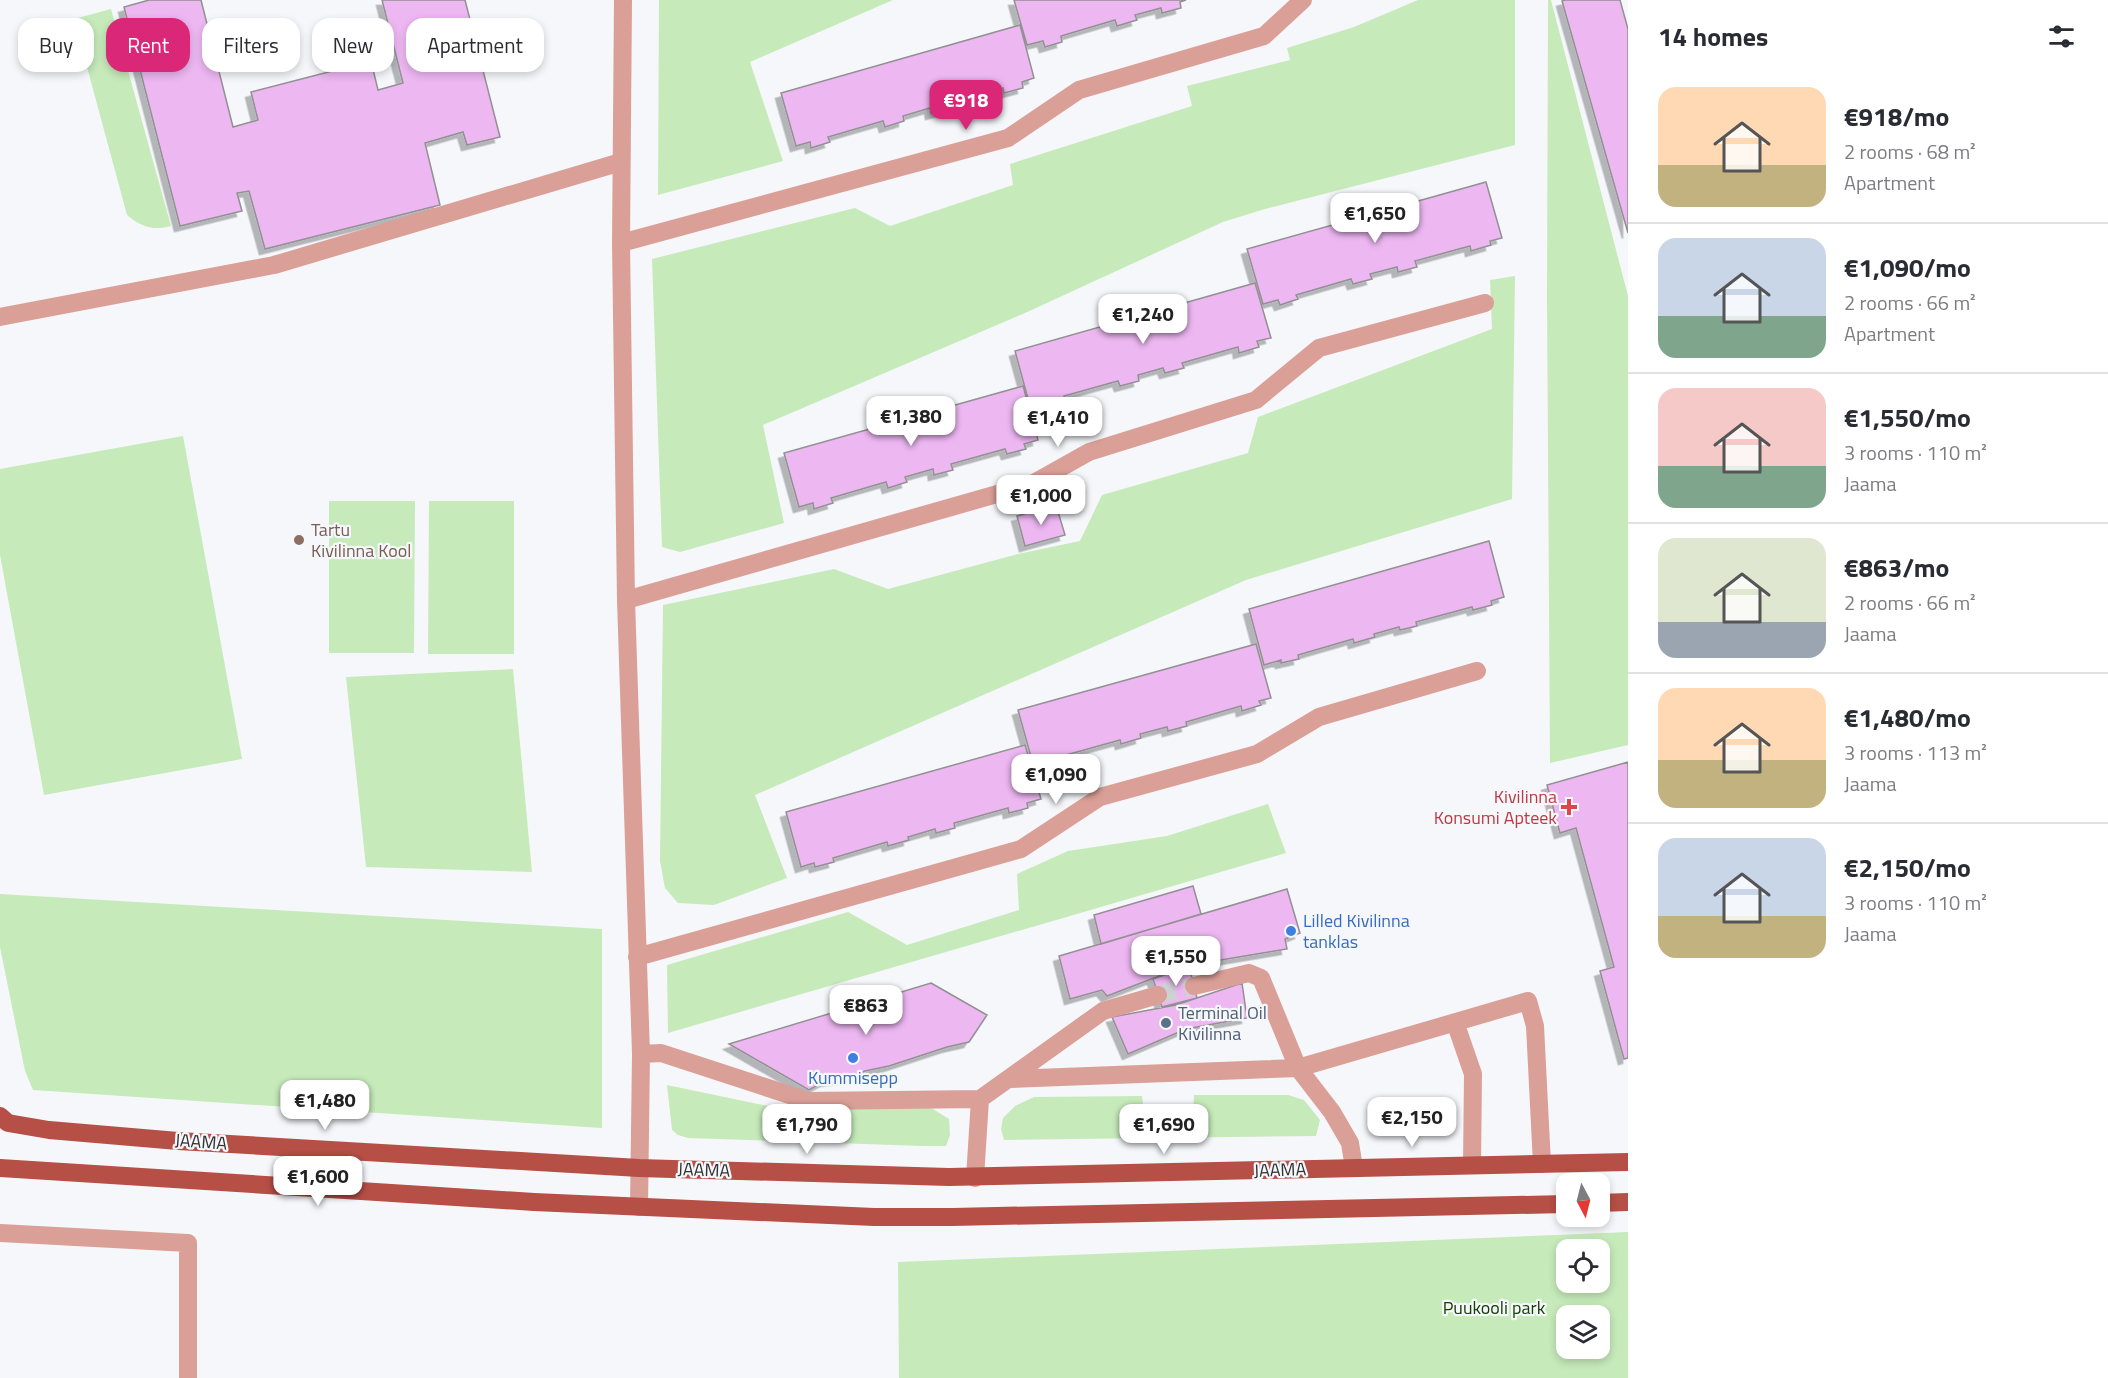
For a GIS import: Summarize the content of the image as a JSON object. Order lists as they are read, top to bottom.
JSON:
{
  "streets": {
    "main road": ["JAAMA"]
  },
  "parks": ["Puukooli park"],
  "places": {
    "other": [
      "Tartu Kivilinna Kool",
      "Lilled Kivilinna tanklas",
      "Terminal Oil Kivilinna",
      "Kummisepp"
    ],
    "health": ["Kivilinna Konsumi Apteek"]
  },
  "north": "bottom",
  "page": {
    "heading": "14 homes",
    "chip": [
      "Buy",
      "Rent",
      "Filters",
      "New",
      "Apartment"
    ],
    "list": [
      {
        "name": "€918/mo",
        "note": "2 rooms · 68 m² · Apartment"
      },
      {
        "name": "€1,090/mo",
        "note": "2 rooms · 66 m² · Apartment"
      },
      {
        "name": "€1,550/mo",
        "note": "3 rooms · 110 m² · Jaama"
      },
      {
        "name": "€863/mo",
        "note": "2 rooms · 66 m² · Jaama"
      },
      {
        "name": "€1,480/mo",
        "note": "3 rooms · 113 m² · Jaama"
      },
      {
        "name": "€2,150/mo",
        "note": "3 rooms · 110 m² · Jaama"
      }
    ],
    "price": [
      "€918",
      "€1,650",
      "€1,240",
      "€1,380",
      "€1,410",
      "€1,000",
      "€1,090",
      "€1,550",
      "€863",
      "€1,480",
      "€2,150",
      "€1,790",
      "€1,690",
      "€1,600"
    ]
  }
}
